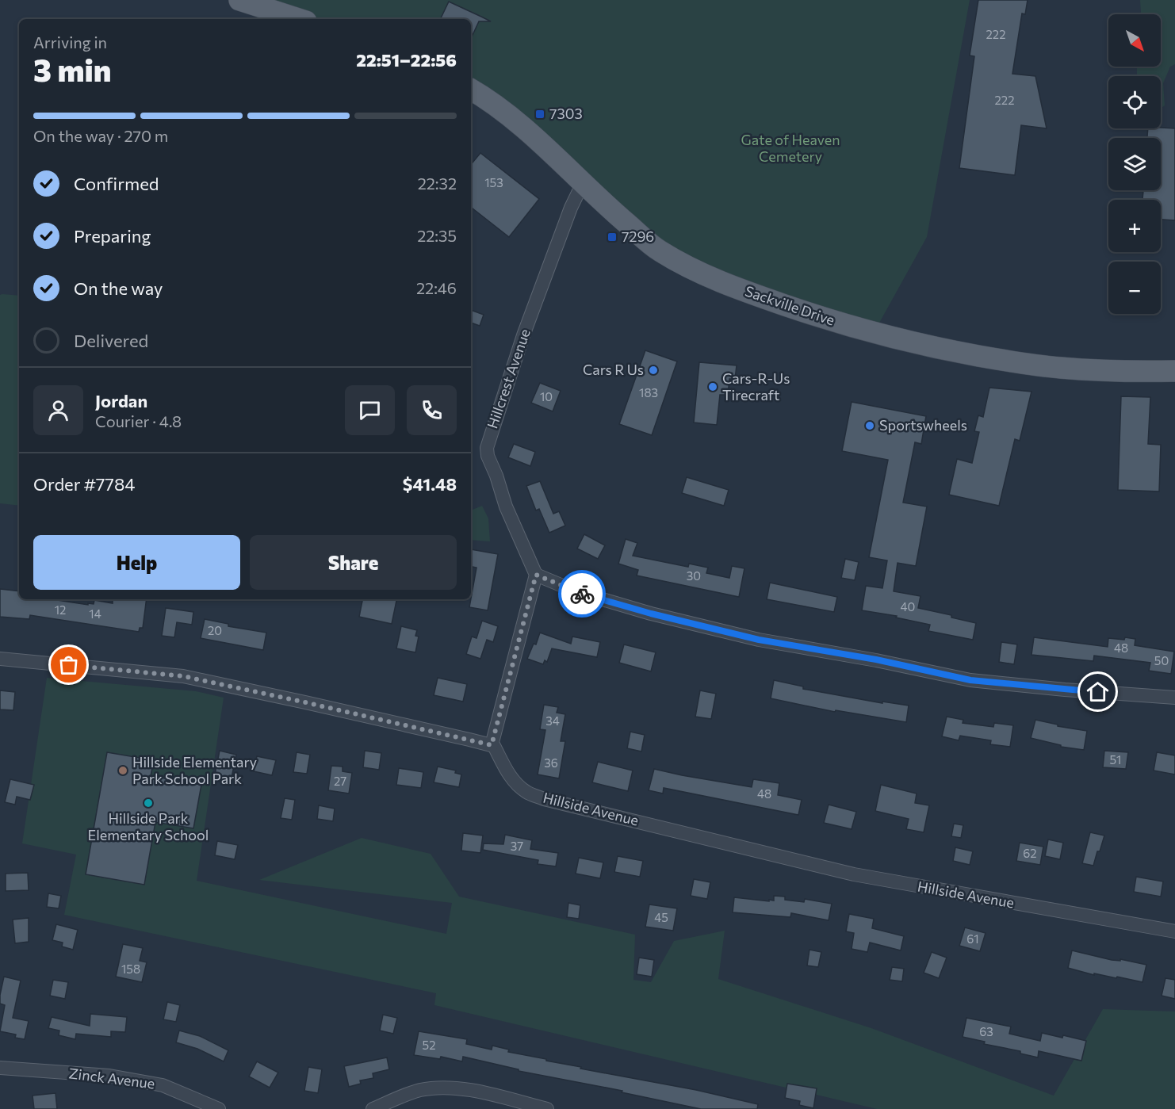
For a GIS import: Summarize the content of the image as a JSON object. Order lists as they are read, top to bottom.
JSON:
{
  "streets": {
    "main road": ["Sackville Drive"],
    "street": ["Hillcrest Avenue", "Hillside Avenue", "Zinck Avenue"]
  },
  "crossings": [
    ["Sackville Drive", "Hillcrest Avenue"]
  ],
  "parks": ["Gate of Heaven Cemetery"],
  "places": {
    "transit": ["7303", "7296"],
    "other": [
      "Cars R Us",
      "Cars-R-Us Tirecraft",
      "Sportswheels",
      "Hillside Elementary Park School Park",
      "Hillside Park Elementary School"
    ]
  },
  "house_numbers": [
    "222",
    "222",
    "153",
    "183",
    "10",
    "30",
    "40",
    "12",
    "14",
    "20",
    "48",
    "50",
    "34",
    "51",
    "36",
    "27",
    "48",
    "37",
    "62",
    "45",
    "61",
    "158",
    "63",
    "52"
  ],
  "north": "bottom right",
  "page": {
    "map_buttons": ["+", "−"],
    "heading": ["3 min", "Arriving in", "22:51–22:56"],
    "panel": [
      "Jordan",
      "Courier · 4.8",
      "Order #7784",
      "$41.48"
    ],
    "bar": "On the way · 270 m",
    "list": [
      ["Confirmed", "22:32"],
      ["Preparing", "22:35"],
      ["On the way", "22:46"],
      "Delivered"
    ],
    "buttons": ["Help", "Share"]
  }
}
